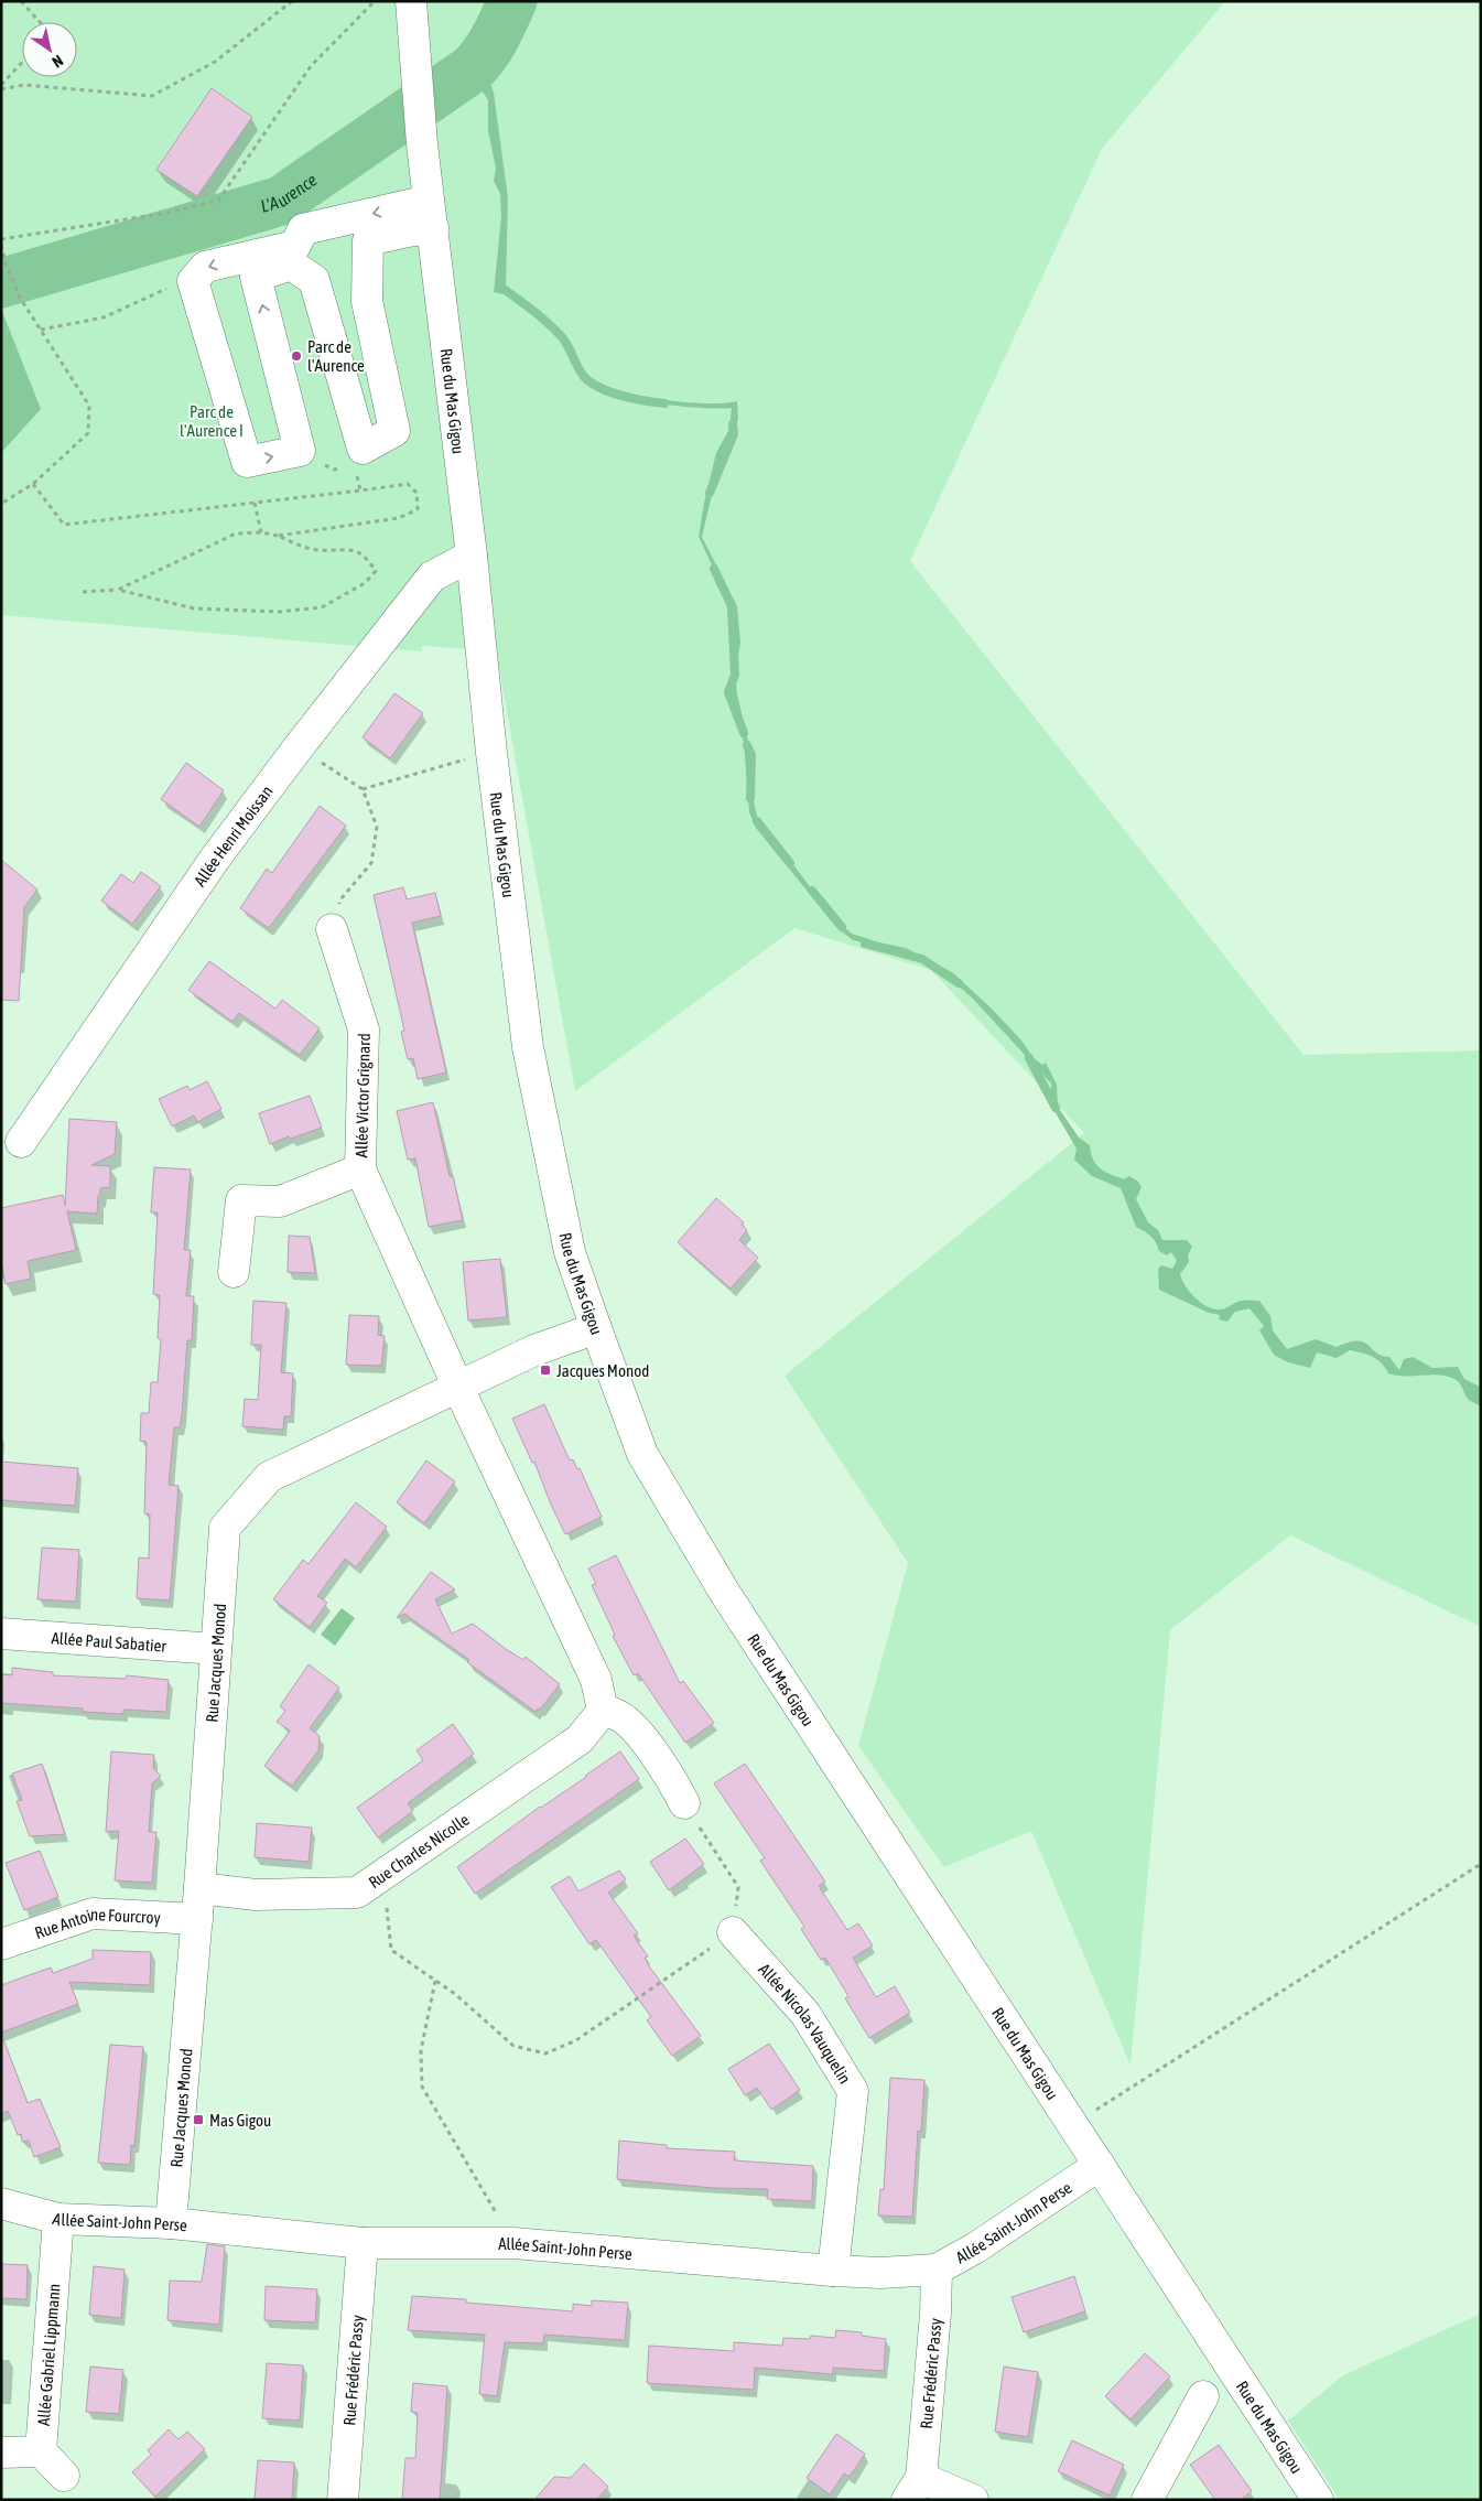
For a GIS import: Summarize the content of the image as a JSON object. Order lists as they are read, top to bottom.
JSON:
{
  "streets": {
    "street": [
      "Rue du Mas Gigou",
      "Allée Henri Moissan",
      "Allée Victor Grignard",
      "Allée Paul Sabatier",
      "Rue Jacques Monod",
      "Rue Charles Nicolle",
      "Rue Antoine Fourcroy",
      "Allée Nicolas Vauquelin",
      "Allée Saint-John Perse",
      "Allée Gabriel Lippmann",
      "Rue Frédéric Passy"
    ]
  },
  "crossings": [
    ["Rue du Mas Gigou", "Allée Henri Moissan"],
    ["Rue du Mas Gigou", "Rue Jacques Monod"],
    ["Rue du Mas Gigou", "Allée Saint-John Perse"],
    ["Allée Victor Grignard", "Rue Jacques Monod"],
    ["Allée Paul Sabatier", "Rue Jacques Monod"],
    ["Rue Jacques Monod", "Rue Charles Nicolle"],
    ["Rue Jacques Monod", "Rue Antoine Fourcroy"],
    ["Rue Jacques Monod", "Allée Saint-John Perse"],
    ["Allée Nicolas Vauquelin", "Allée Saint-John Perse"],
    ["Allée Saint-John Perse", "Allée Gabriel Lippmann"],
    ["Allée Saint-John Perse", "Rue Frédéric Passy"]
  ],
  "water": ["L'Aurence"],
  "parks": ["Parc de l'Aurence I"],
  "places": {
    "other": ["Parc de l'Aurence"],
    "transit": ["Jacques Monod", "Mas Gigou"]
  },
  "north": "bottom right"
}
